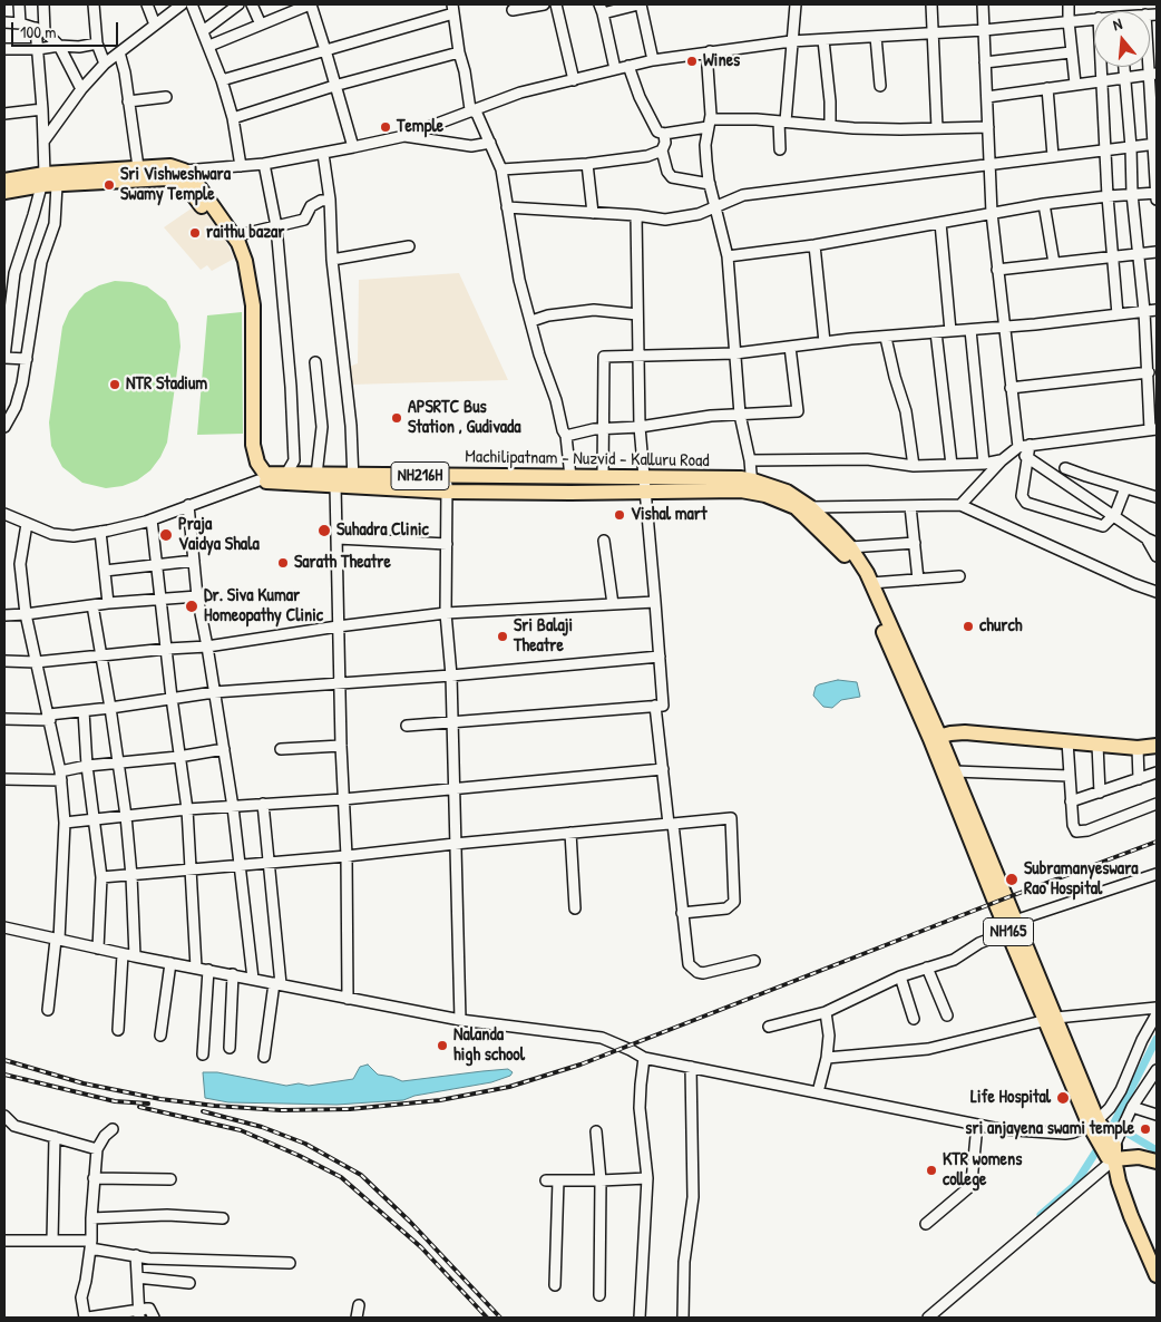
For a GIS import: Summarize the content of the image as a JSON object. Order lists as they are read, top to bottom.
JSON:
{
  "streets": {
    "highway": ["Machilipatnam - Nuzvid - Kalluru Road", "NH216H", "NH165"]
  },
  "crossings": [
    ["Machilipatnam - Nuzvid - Kalluru Road", "NH165"]
  ],
  "places": [
    "Wines",
    "Temple",
    "Sri Vishweshwara Swamy Temple",
    "raithu bazar",
    "NTR Stadium",
    "APSRTC Bus Station , Gudivada",
    "Vishal mart",
    "Suhadra Clinic",
    "Praja Vaidya Shala",
    "Sarath Theatre",
    "Dr. Siva Kumar Homeopathy Clinic",
    "church",
    "Sri Balaji Theatre",
    "Subramanyeswara Rao Hospital",
    "Nalanda high school",
    "Life Hospital",
    "sri anjayena swami temple",
    "KTR womens college"
  ],
  "scale_bar": "100 m",
  "north": "top"
}
